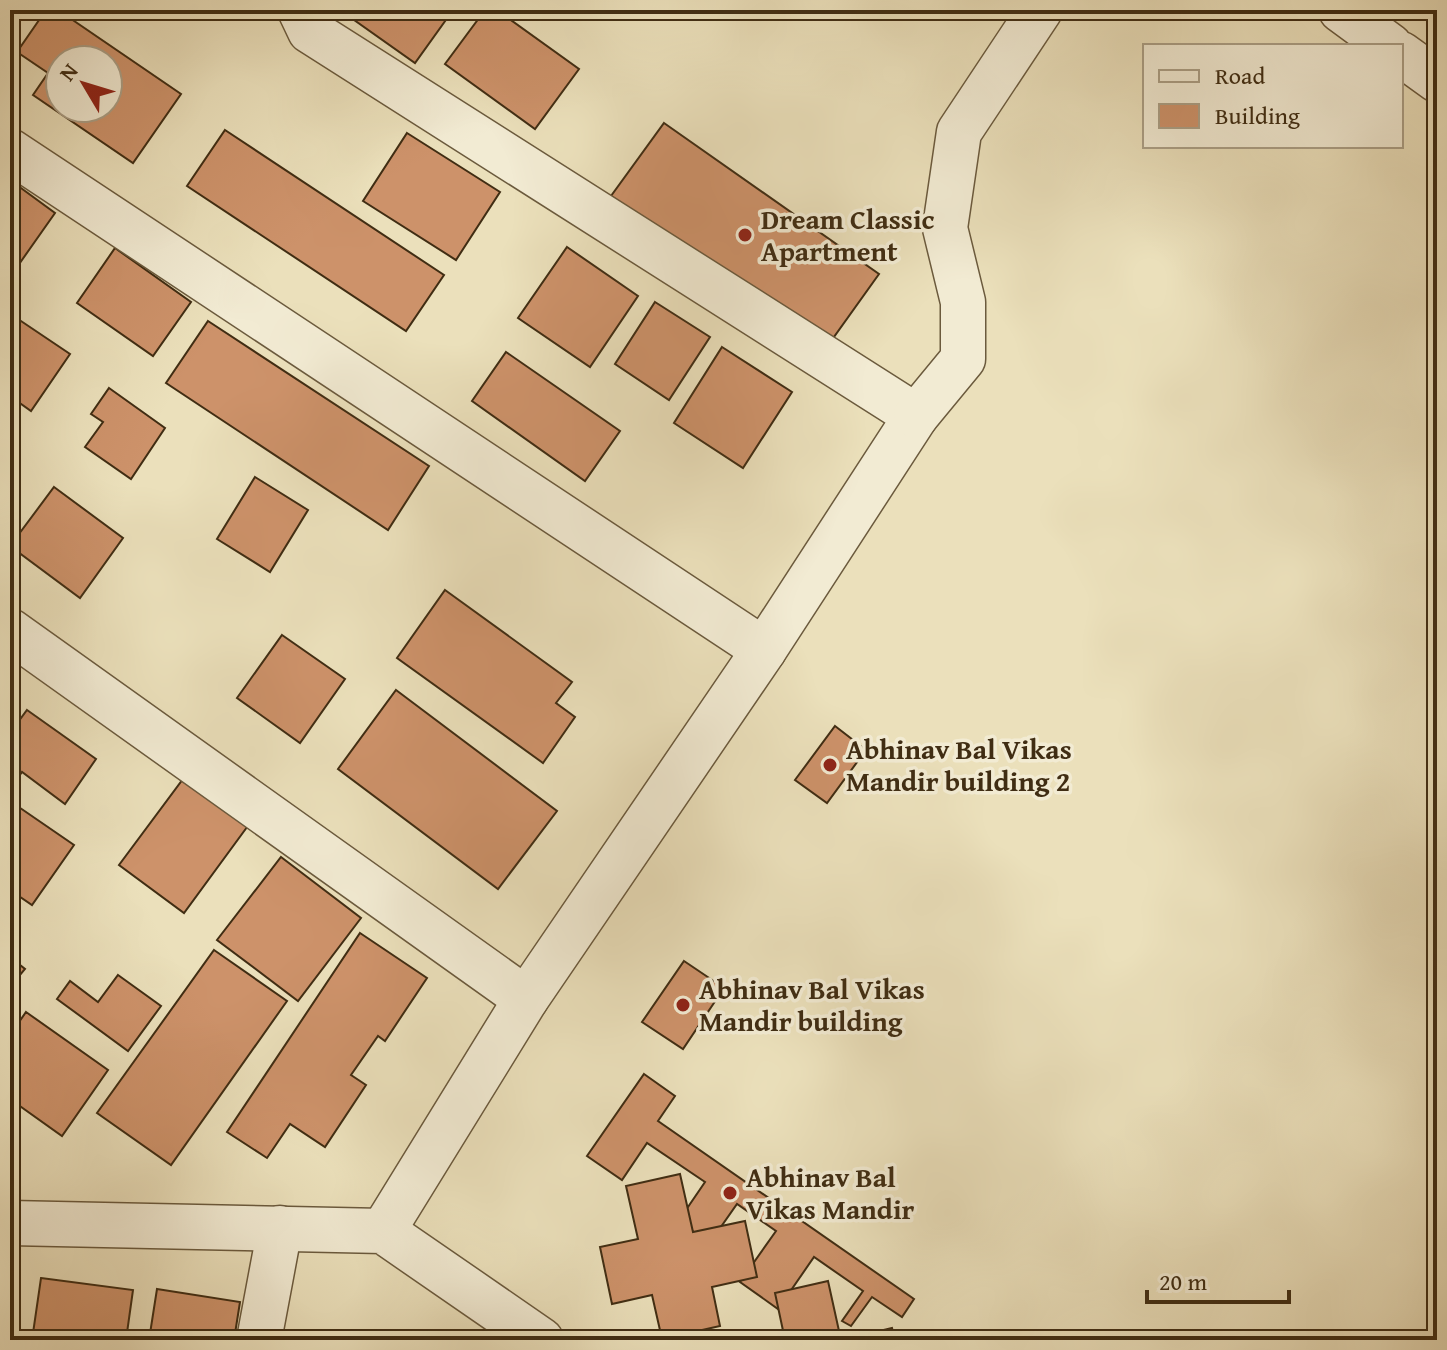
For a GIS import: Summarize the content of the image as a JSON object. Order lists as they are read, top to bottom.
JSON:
{
  "places": [
    "Dream Classic Apartment",
    "Abhinav Bal Vikas Mandir building 2",
    "Abhinav Bal Vikas Mandir building",
    "Abhinav Bal Vikas Mandir"
  ],
  "legend": ["Road", "Building"],
  "scale_bar": "20 m",
  "north": "top left"
}
